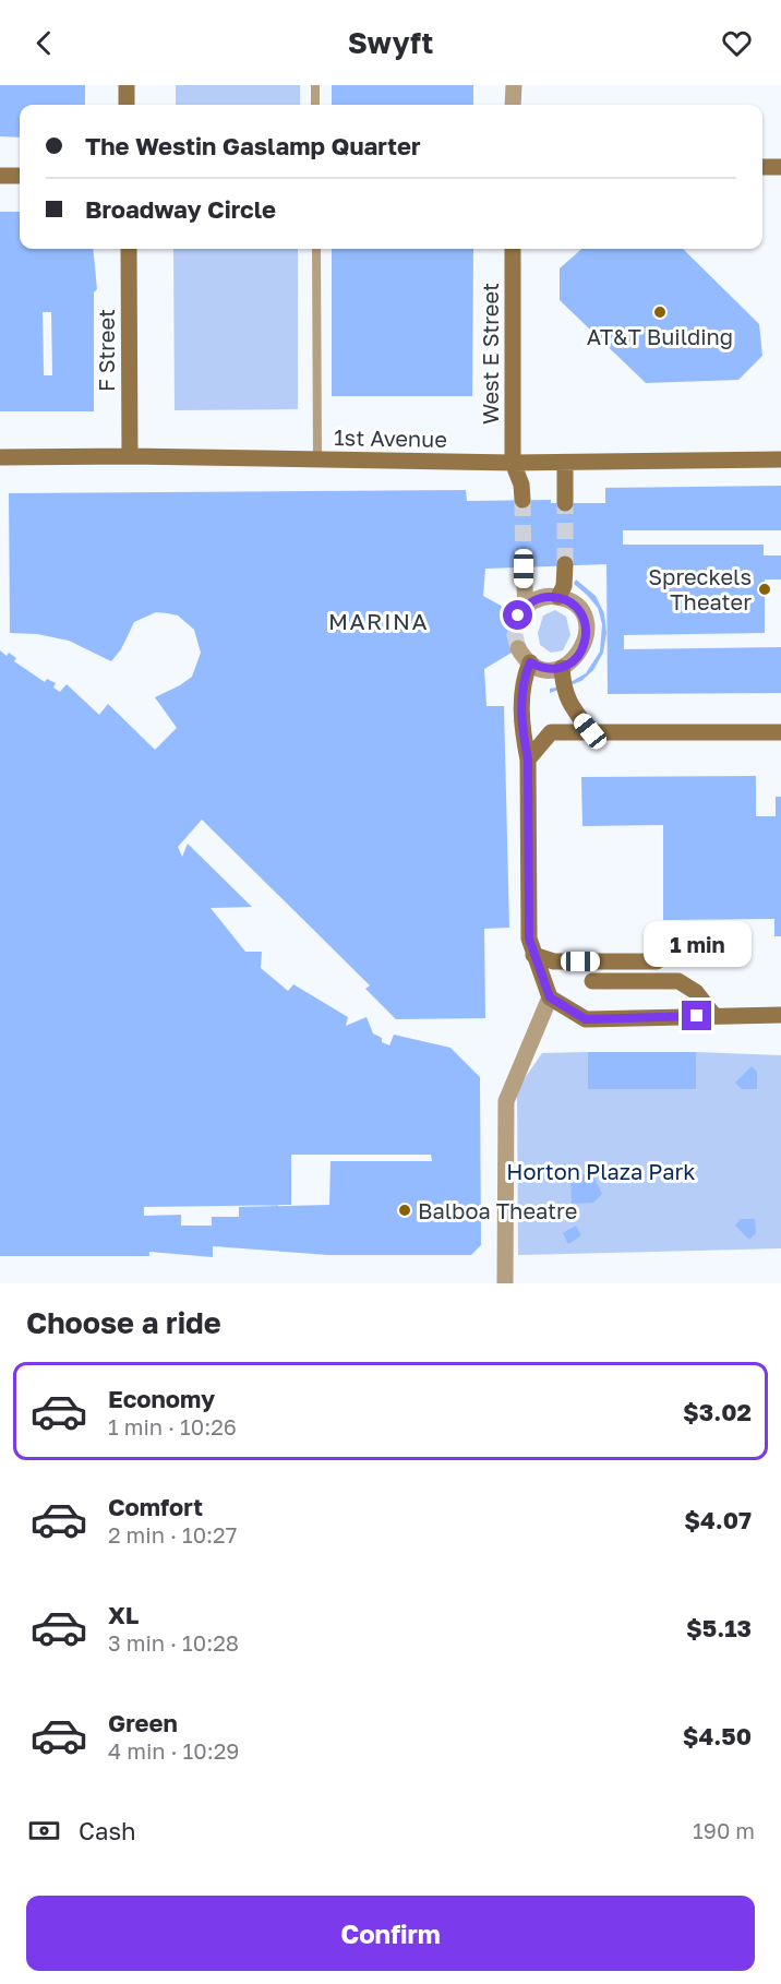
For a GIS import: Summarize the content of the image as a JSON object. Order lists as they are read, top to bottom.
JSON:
{
  "streets": {
    "street": ["F Street", "West E Street", "1st Avenue"]
  },
  "crossings": [
    ["F Street", "1st Avenue"],
    ["West E Street", "1st Avenue"]
  ],
  "districts": ["MARINA"],
  "parks": ["Horton Plaza Park"],
  "places": ["AT&T Building", "Spreckels Theater", "Balboa Theatre"],
  "page": {
    "header": "Swyft",
    "banner": ["The Westin Gaslamp Quarter", "Broadway Circle"],
    "bubble": "1 min",
    "heading": "Choose a ride",
    "list": [
      {
        "name": "Economy",
        "note": "1 min · 10:26",
        "value": "$3.02"
      },
      {
        "name": "Comfort",
        "note": "2 min · 10:27",
        "value": "$4.07"
      },
      {
        "name": "XL",
        "note": "3 min · 10:28",
        "value": "$5.13"
      },
      {
        "name": "Green",
        "note": "4 min · 10:29",
        "value": "$4.50"
      }
    ],
    "pay": ["Cash", "190 m"],
    "buttons": "Confirm"
  }
}
